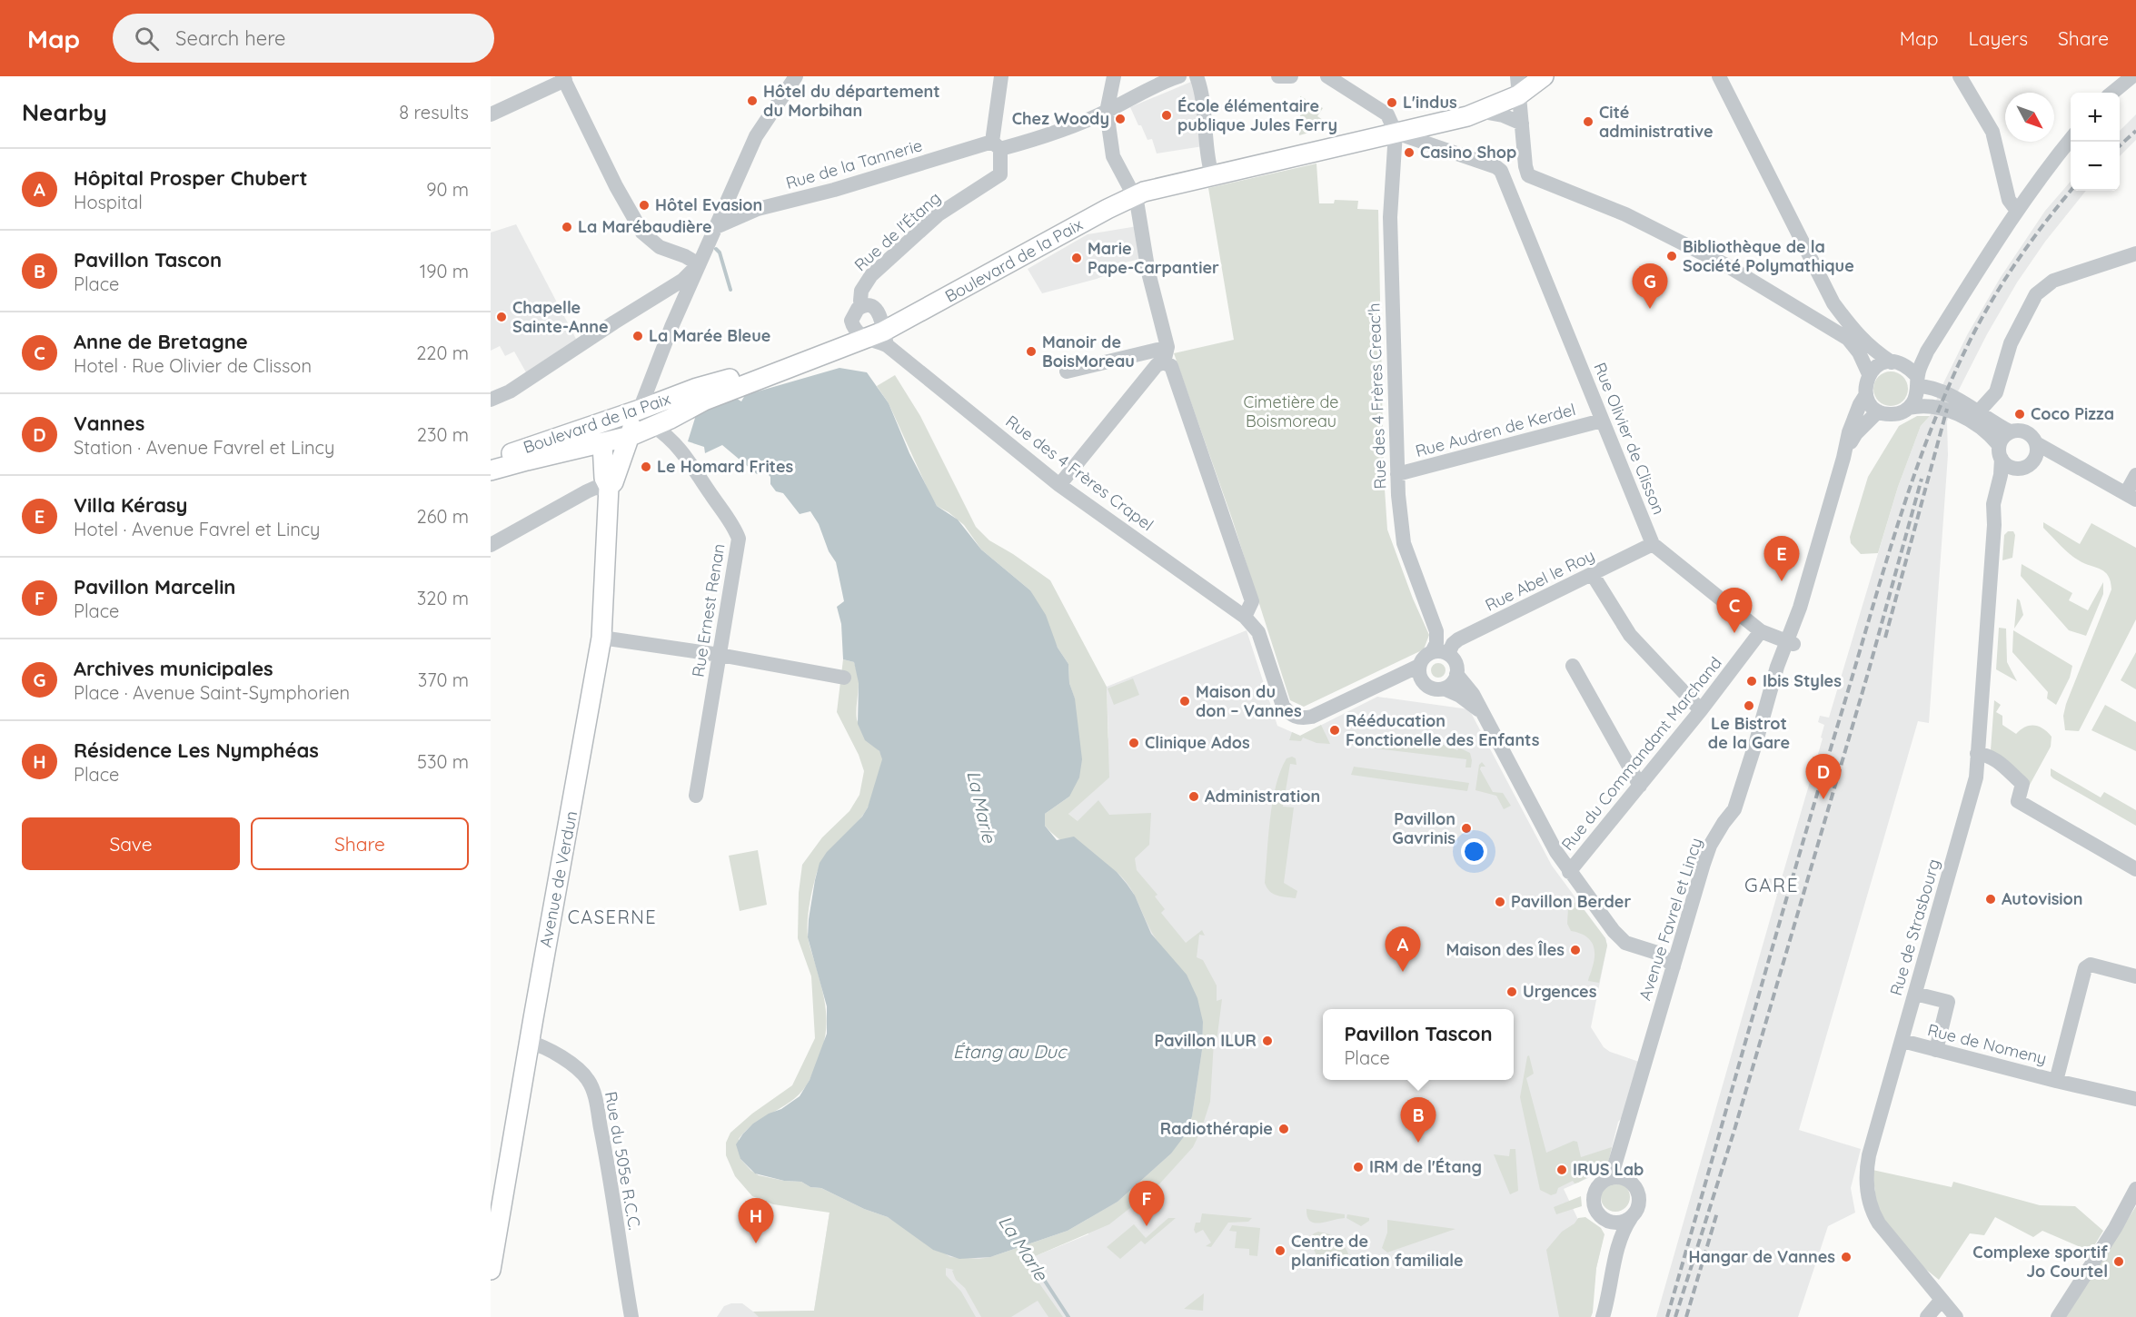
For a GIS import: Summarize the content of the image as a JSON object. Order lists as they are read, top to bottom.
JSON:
{
  "streets": {
    "main road": ["Boulevard de la Paix", "Avenue de Verdun"],
    "street": [
      "Rue de la Tannerie",
      "Rue de l'Étang",
      "Rue des 4 Frères Creac'h",
      "Rue Audren de Kerdel",
      "Rue Olivier de Clisson",
      "Rue des 4 Frères Crapel",
      "Rue Abel le Roy",
      "Rue Ernest Renan",
      "Rue du Commandant Marchand",
      "Avenue Favrel et Lincy",
      "Rue de Strasbourg",
      "Rue de Nomeny",
      "Rue du 505e R.C.C."
    ]
  },
  "crossings": [
    ["Rue de la Tannerie", "Rue de l'Étang"],
    ["Rue de la Tannerie", "Avenue de Verdun"],
    ["Rue de l'Étang", "Boulevard de la Paix"],
    ["Rue de l'Étang", "Rue des 4 Frères Crapel"],
    ["Boulevard de la Paix", "Rue des 4 Frères Creac'h"],
    ["Boulevard de la Paix", "Rue Olivier de Clisson"],
    ["Boulevard de la Paix", "Rue des 4 Frères Crapel"],
    ["Boulevard de la Paix", "Rue Ernest Renan"],
    ["Boulevard de la Paix", "Avenue de Verdun"],
    ["Rue des 4 Frères Creac'h", "Rue Audren de Kerdel"],
    ["Rue des 4 Frères Creac'h", "Rue Olivier de Clisson"],
    ["Rue des 4 Frères Creac'h", "Rue Abel le Roy"],
    ["Rue Audren de Kerdel", "Rue Olivier de Clisson"],
    ["Rue Olivier de Clisson", "Rue Abel le Roy"],
    ["Rue Olivier de Clisson", "Rue du Commandant Marchand"],
    ["Rue Olivier de Clisson", "Avenue Favrel et Lincy"],
    ["Avenue de Verdun", "Rue du 505e R.C.C."],
    ["Rue de Strasbourg", "Rue de Nomeny"]
  ],
  "districts": ["GARE", "CASERNE"],
  "water": ["La Marle", "Étang au Duc"],
  "parks": ["Cimetière de Boismoreau"],
  "places": [
    "Hôtel du département du Morbihan",
    "L'indus",
    "École élémentaire publique Jules Ferry",
    "Chez Woody",
    "Cité administrative",
    "Casino Shop",
    "Hôtel Evasion",
    "La Marébaudière",
    "Bibliothèque de la Société Polymathique",
    "Marie Pape-Carpantier",
    "Chapelle Sainte-Anne",
    "La Marée Bleue",
    "Manoir de BoisMoreau",
    "Coco Pizza",
    "Le Homard Frites",
    "Ibis Styles",
    "Maison du don – Vannes",
    "Le Bistrot de la Gare",
    "Rééducation Fonctionelle des Enfants",
    "Clinique Ados",
    "Administration",
    "Pavillon Gavrinis",
    "Autovision",
    "Pavillon Berder",
    "Maison des Îles",
    "Urgences",
    "Pavillon ILUR",
    "Radiothérapie",
    "IRM de l'Étang",
    "IRUS Lab",
    "Centre de planification familiale",
    "Hangar de Vannes",
    "Complexe sportif Jo Courtel"
  ],
  "north": "bottom right",
  "page": {
    "header": "Map",
    "search": "Search here",
    "nav": ["Map", "Layers", "Share"],
    "heading": ["Nearby", "8 results"],
    "map_buttons": ["+", "−"],
    "list": [
      {
        "mark": "A",
        "name": "Hôpital Prosper Chubert",
        "note": "Hospital",
        "value": "90 m"
      },
      {
        "mark": "B",
        "name": "Pavillon Tascon",
        "note": "Place",
        "value": "190 m"
      },
      {
        "mark": "C",
        "name": "Anne de Bretagne",
        "note": "Hotel · Rue Olivier de Clisson",
        "value": "220 m"
      },
      {
        "mark": "D",
        "name": "Vannes",
        "note": "Station · Avenue Favrel et Lincy",
        "value": "230 m"
      },
      {
        "mark": "E",
        "name": "Villa Kérasy",
        "note": "Hotel · Avenue Favrel et Lincy",
        "value": "260 m"
      },
      {
        "mark": "F",
        "name": "Pavillon Marcelin",
        "note": "Place",
        "value": "320 m"
      },
      {
        "mark": "G",
        "name": "Archives municipales",
        "note": "Place · Avenue Saint-Symphorien",
        "value": "370 m"
      },
      {
        "mark": "H",
        "name": "Résidence Les Nymphéas",
        "note": "Place",
        "value": "530 m"
      }
    ],
    "pins": [
      "G",
      "E",
      "C",
      "D",
      "A",
      "B",
      "F",
      "H"
    ],
    "buttons": ["Save", "Share"],
    "popup": ["Pavillon Tascon", "Place"]
  }
}
